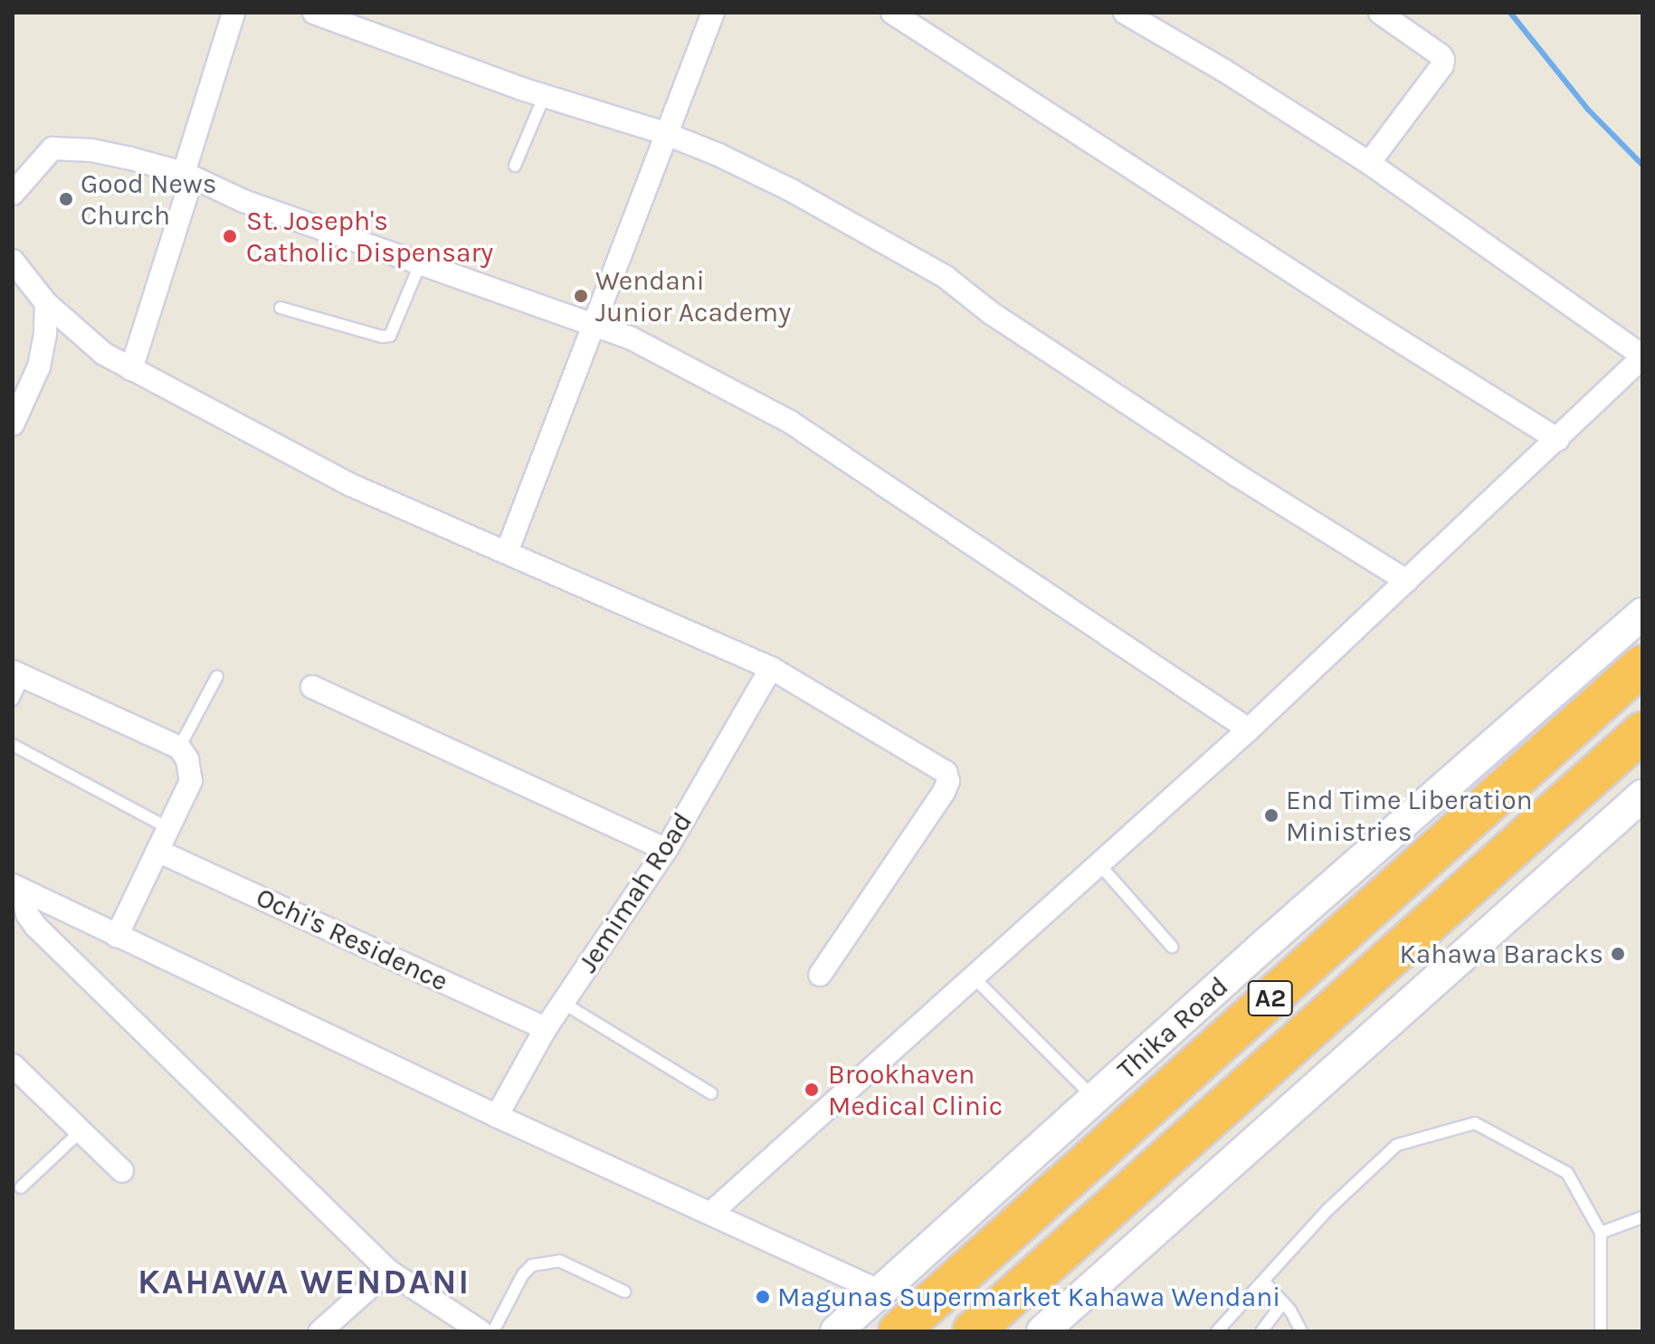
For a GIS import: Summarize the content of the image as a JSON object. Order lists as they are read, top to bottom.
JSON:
{
  "streets": {
    "highway": ["A2", "Thika Road"],
    "street": ["Jemimah Road", "Ochi's Residence"]
  },
  "crossings": [
    ["Jemimah Road", "Ochi's Residence"]
  ],
  "districts": ["KAHAWA WENDANI"],
  "places": [
    "Good News Church",
    "St. Joseph's Catholic Dispensary",
    "Wendani Junior Academy",
    "End Time Liberation Ministries",
    "Kahawa Baracks",
    "Brookhaven Medical Clinic",
    "Magunas Supermarket Kahawa Wendani"
  ]
}
